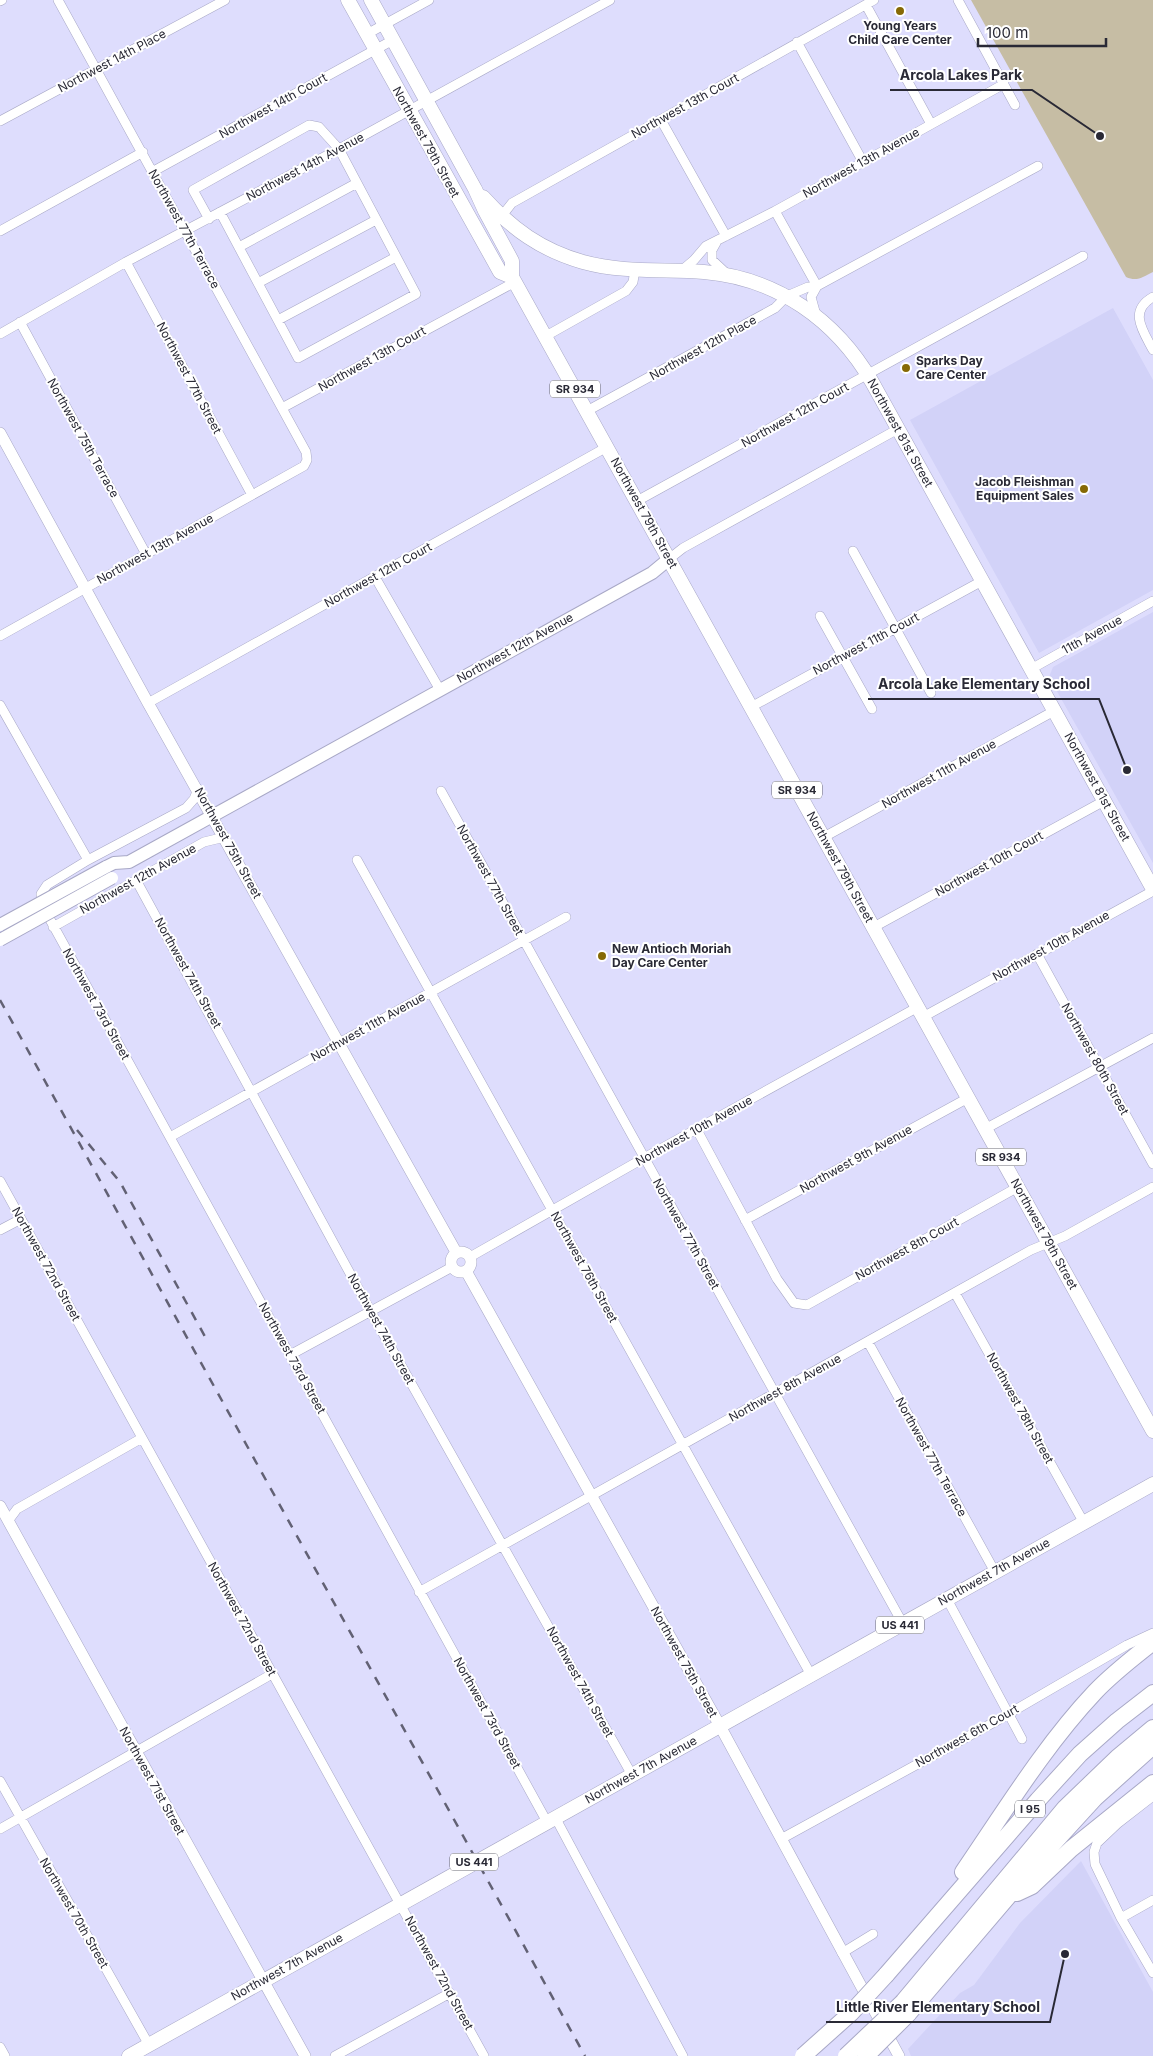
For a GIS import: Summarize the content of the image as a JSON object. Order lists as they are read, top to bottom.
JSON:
{
  "streets": {
    "highway": ["I 95"],
    "main road": [
      "Northwest 79th Street",
      "SR 934",
      "Northwest 81st Street",
      "Northwest 12th Avenue",
      "Northwest 7th Avenue",
      "US 441"
    ],
    "street": [
      "Northwest 14th Place",
      "Northwest 14th Court",
      "Northwest 13th Court",
      "Northwest 13th Avenue",
      "Northwest 14th Avenue",
      "Northwest 77th Terrace",
      "Northwest 12th Place",
      "Northwest 77th Street",
      "Northwest 12th Court",
      "Northwest 75th Terrace",
      "11th Avenue",
      "Northwest 11th Court",
      "Northwest 11th Avenue",
      "Northwest 75th Street",
      "Northwest 10th Court",
      "Northwest 10th Avenue",
      "Northwest 74th Street",
      "Northwest 73rd Street",
      "Northwest 80th Street",
      "Northwest 9th Avenue",
      "Northwest 8th Court",
      "Northwest 72nd Street",
      "Northwest 76th Street",
      "Northwest 8th Avenue",
      "Northwest 78th Street",
      "Northwest 6th Court",
      "Northwest 71st Street",
      "Northwest 70th Street"
    ]
  },
  "crossings": [
    ["Northwest 14th Place", "Northwest 77th Terrace"],
    ["Northwest 14th Court", "Northwest 79th Street"],
    ["Northwest 14th Court", "Northwest 77th Terrace"],
    ["Northwest 13th Court", "Northwest 79th Street"],
    ["Northwest 13th Court", "Northwest 77th Terrace"],
    ["Northwest 13th Court", "Northwest 81st Street"],
    ["Northwest 79th Street", "Northwest 14th Avenue"],
    ["Northwest 79th Street", "Northwest 12th Place"],
    ["Northwest 79th Street", "Northwest 12th Court"],
    ["Northwest 79th Street", "Northwest 81st Street"],
    ["Northwest 79th Street", "Northwest 11th Court"],
    ["Northwest 79th Street", "Northwest 12th Avenue"],
    ["Northwest 79th Street", "Northwest 11th Avenue"],
    ["Northwest 79th Street", "Northwest 10th Court"],
    ["Northwest 79th Street", "Northwest 10th Avenue"],
    ["Northwest 79th Street", "Northwest 9th Avenue"],
    ["Northwest 79th Street", "Northwest 8th Court"],
    ["Northwest 79th Street", "Northwest 8th Avenue"],
    ["Northwest 13th Avenue", "Northwest 77th Terrace"],
    ["Northwest 13th Avenue", "Northwest 77th Street"],
    ["Northwest 13th Avenue", "Northwest 81st Street"],
    ["Northwest 13th Avenue", "Northwest 75th Terrace"],
    ["Northwest 13th Avenue", "Northwest 75th Street"],
    ["Northwest 14th Avenue", "Northwest 77th Terrace"],
    ["Northwest 14th Avenue", "Northwest 77th Street"],
    ["Northwest 14th Avenue", "Northwest 75th Terrace"],
    ["Northwest 77th Terrace", "Northwest 8th Avenue"],
    ["Northwest 77th Terrace", "Northwest 7th Avenue"],
    ["Northwest 12th Place", "Northwest 81st Street"],
    ["Northwest 77th Street", "Northwest 11th Avenue"],
    ["Northwest 77th Street", "Northwest 10th Avenue"],
    ["Northwest 77th Street", "Northwest 8th Avenue"],
    ["Northwest 77th Street", "Northwest 7th Avenue"],
    ["Northwest 12th Court", "Northwest 81st Street"],
    ["Northwest 12th Court", "Northwest 75th Street"],
    ["Northwest 81st Street", "11th Avenue"],
    ["Northwest 81st Street", "Northwest 11th Court"],
    ["Northwest 81st Street", "Northwest 12th Avenue"],
    ["Northwest 81st Street", "Northwest 11th Avenue"],
    ["Northwest 81st Street", "Northwest 10th Court"],
    ["Northwest 81st Street", "Northwest 10th Avenue"],
    ["Northwest 12th Avenue", "Northwest 75th Street"],
    ["Northwest 12th Avenue", "Northwest 74th Street"],
    ["Northwest 12th Avenue", "Northwest 73rd Street"],
    ["Northwest 11th Avenue", "Northwest 75th Street"],
    ["Northwest 11th Avenue", "Northwest 74th Street"],
    ["Northwest 11th Avenue", "Northwest 73rd Street"],
    ["Northwest 11th Avenue", "Northwest 76th Street"],
    ["Northwest 75th Street", "Northwest 10th Avenue"],
    ["Northwest 75th Street", "Northwest 8th Avenue"],
    ["Northwest 75th Street", "Northwest 7th Avenue"],
    ["Northwest 75th Street", "Northwest 6th Court"],
    ["Northwest 10th Avenue", "Northwest 80th Street"],
    ["Northwest 10th Avenue", "Northwest 76th Street"],
    ["Northwest 74th Street", "Northwest 8th Avenue"],
    ["Northwest 74th Street", "Northwest 7th Avenue"],
    ["Northwest 73rd Street", "Northwest 8th Avenue"],
    ["Northwest 73rd Street", "Northwest 7th Avenue"],
    ["Northwest 9th Avenue", "Northwest 8th Court"],
    ["Northwest 72nd Street", "Northwest 7th Avenue"],
    ["Northwest 76th Street", "Northwest 8th Avenue"],
    ["Northwest 76th Street", "Northwest 7th Avenue"],
    ["Northwest 8th Avenue", "Northwest 78th Street"],
    ["Northwest 78th Street", "Northwest 7th Avenue"],
    ["Northwest 7th Avenue", "Northwest 71st Street"],
    ["Northwest 7th Avenue", "Northwest 70th Street"]
  ],
  "places": [
    "Young Years Child Care Center",
    "Arcola Lakes Park",
    "Sparks Day Care Center",
    "Jacob Fleishman Equipment Sales",
    "Arcola Lake Elementary School",
    "New Antioch Moriah Day Care Center",
    "Little River Elementary School"
  ],
  "scale_bar": "100 m"
}
